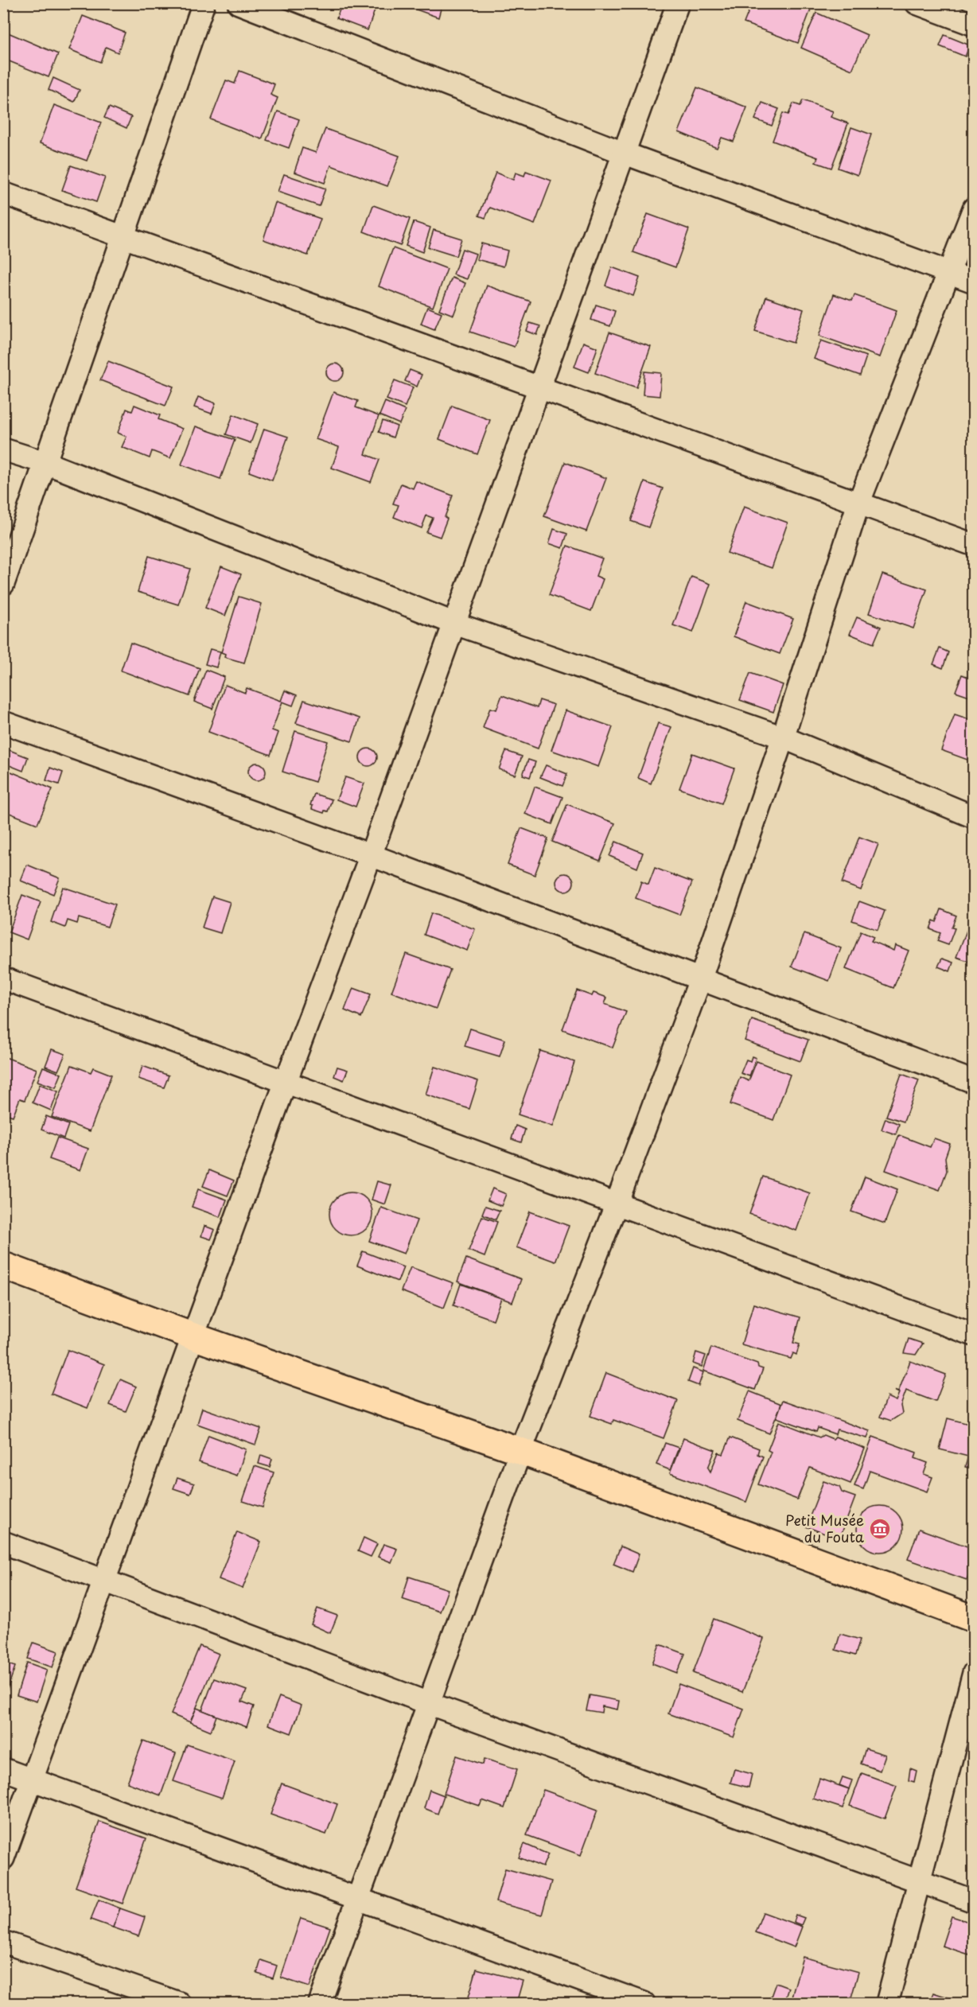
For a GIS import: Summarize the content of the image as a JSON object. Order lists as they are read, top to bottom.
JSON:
{
  "places": {
    "museum": ["Petit Musée du Fouta"]
  }
}
